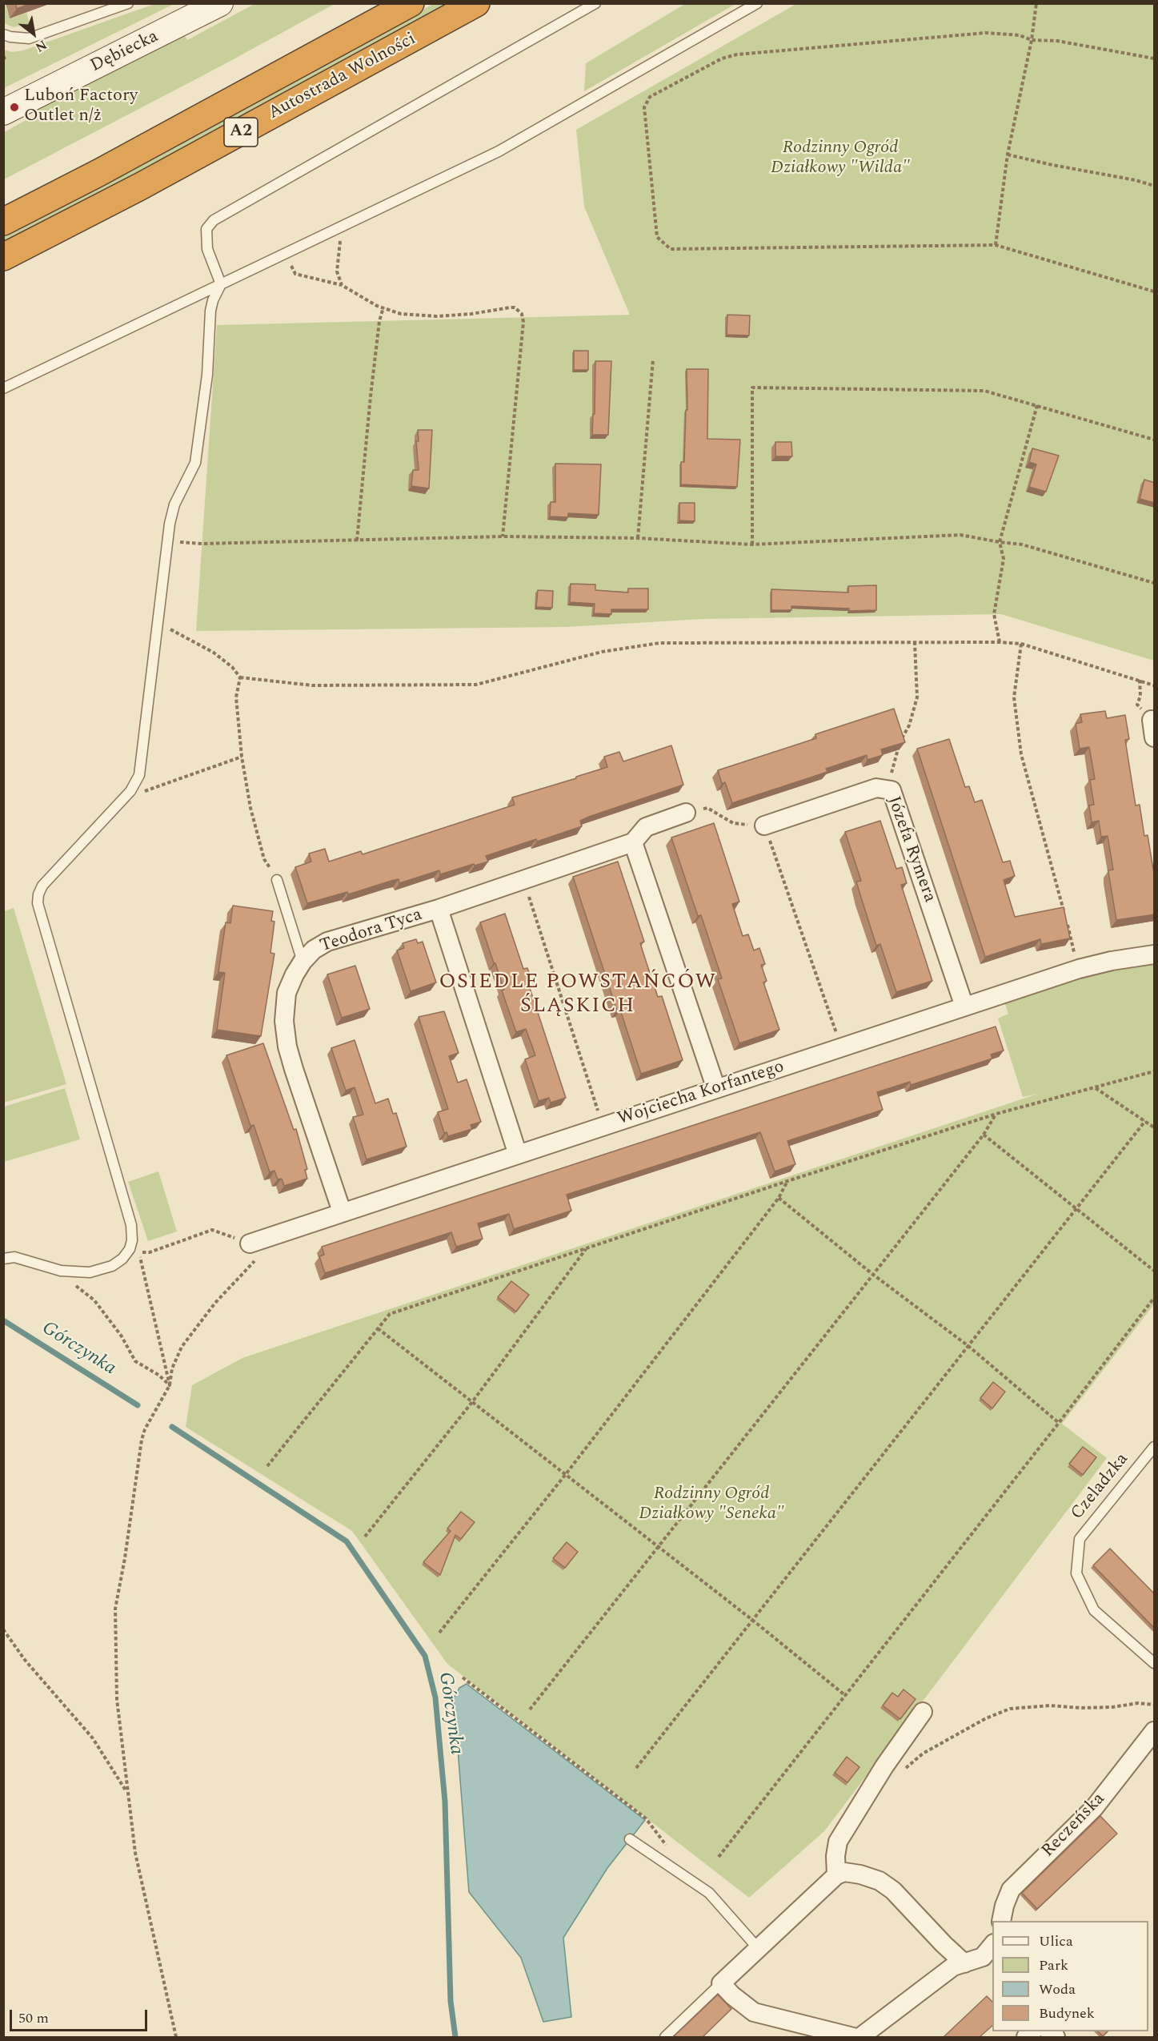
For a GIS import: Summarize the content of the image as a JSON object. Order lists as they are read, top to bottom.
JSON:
{
  "streets": {
    "highway": ["Autostrada Wolności", "A2"],
    "street": [
      "Dębiecka",
      "Józefa Rymera",
      "Teodora Tyca",
      "Wojciecha Korfantego",
      "Reczeńska"
    ],
    "lane": ["Czeladzka"]
  },
  "crossings": [
    ["Józefa Rymera", "Wojciecha Korfantego"],
    ["Teodora Tyca", "Wojciecha Korfantego"]
  ],
  "districts": ["OSIEDLE POWSTAŃCÓW ŚLĄSKICH"],
  "water": ["Górczynka"],
  "parks": ["Rodzinny Ogród Działkowy \"Wilda\"", "Rodzinny Ogród Działkowy \"Seneka\""],
  "places": ["Luboń Factory Outlet n/ż"],
  "legend": [
    "Ulica",
    "Park",
    "Woda",
    "Budynek"
  ],
  "scale_bar": "50 m",
  "north": "bottom right"
}
